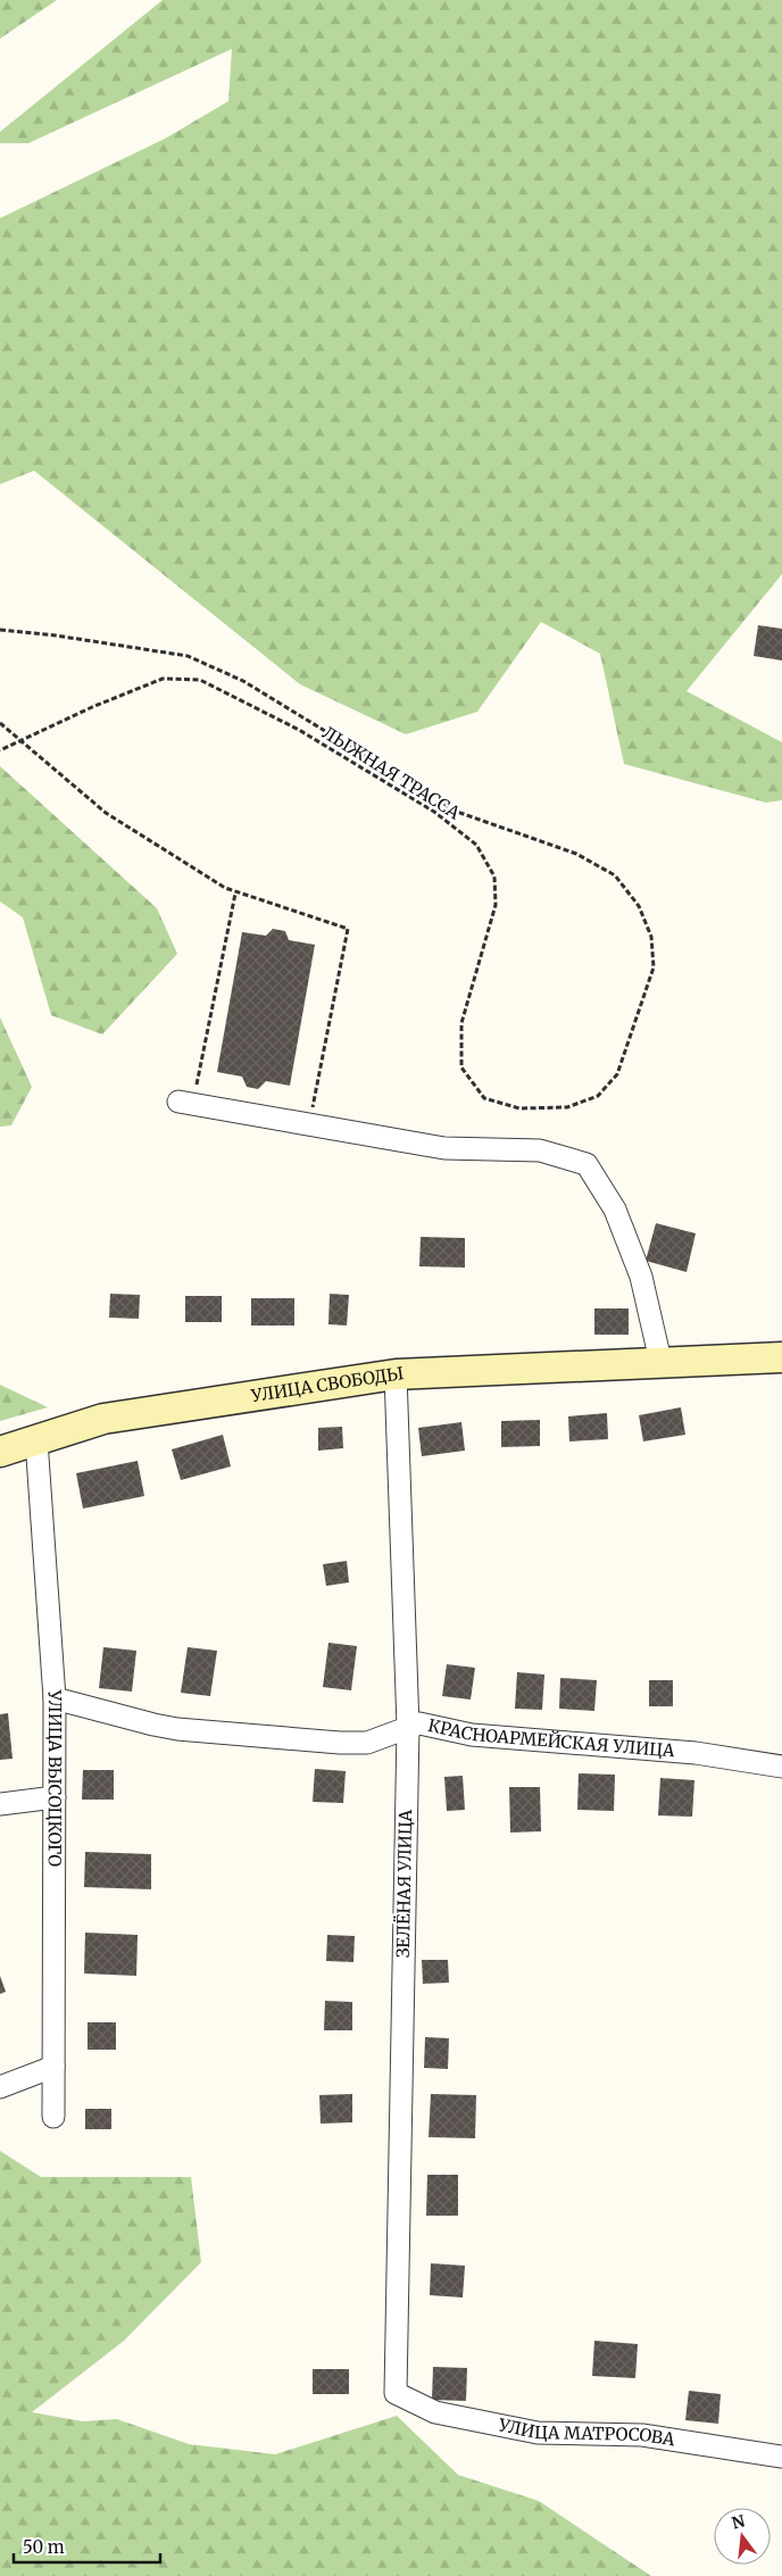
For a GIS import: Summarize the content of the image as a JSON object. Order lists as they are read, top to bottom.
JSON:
{
  "streets": {
    "street": [
      "УЛИЦА СВОБОДЫ",
      "КРАСНОАРМЕЙСКАЯ УЛИЦА",
      "УЛИЦА ВЫСОЦКОГО",
      "ЗЕЛЁНАЯ УЛИЦА",
      "УЛИЦА МАТРОСОВА"
    ],
    "path": ["ЛЫЖНАЯ ТРАССА"]
  },
  "crossings": [
    ["УЛИЦА СВОБОДЫ", "УЛИЦА ВЫСОЦКОГО"],
    ["УЛИЦА СВОБОДЫ", "ЗЕЛЁНАЯ УЛИЦА"],
    ["КРАСНОАРМЕЙСКАЯ УЛИЦА", "УЛИЦА ВЫСОЦКОГО"],
    ["КРАСНОАРМЕЙСКАЯ УЛИЦА", "ЗЕЛЁНАЯ УЛИЦА"],
    ["ЗЕЛЁНАЯ УЛИЦА", "УЛИЦА МАТРОСОВА"]
  ],
  "scale_bar": "50 m",
  "north": "top"
}
